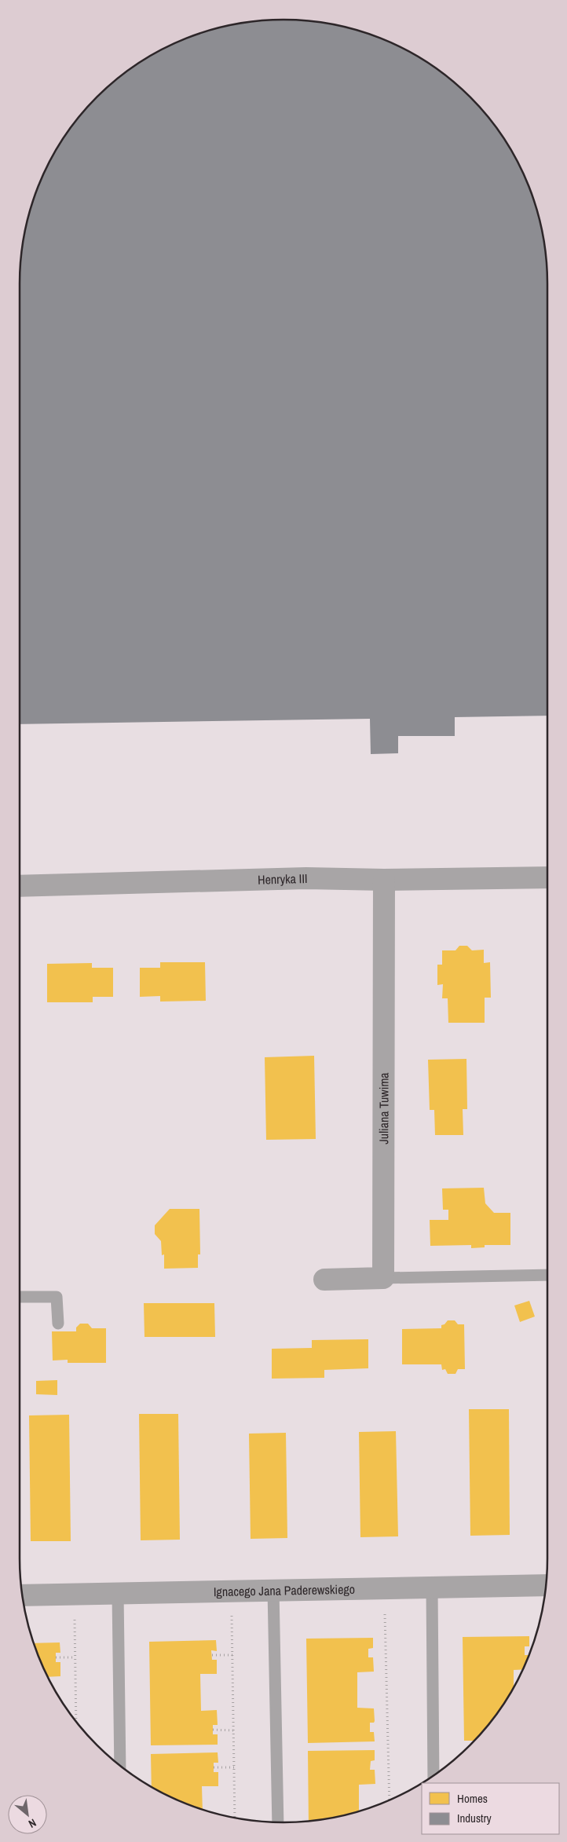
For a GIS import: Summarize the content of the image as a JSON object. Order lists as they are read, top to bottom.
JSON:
{
  "streets": {
    "street": ["Henryka III", "Juliana Tuwima", "Ignacego Jana Paderewskiego"]
  },
  "crossings": [
    ["Henryka III", "Juliana Tuwima"]
  ],
  "legend": ["Homes", "Industry"],
  "north": "bottom right"
}
